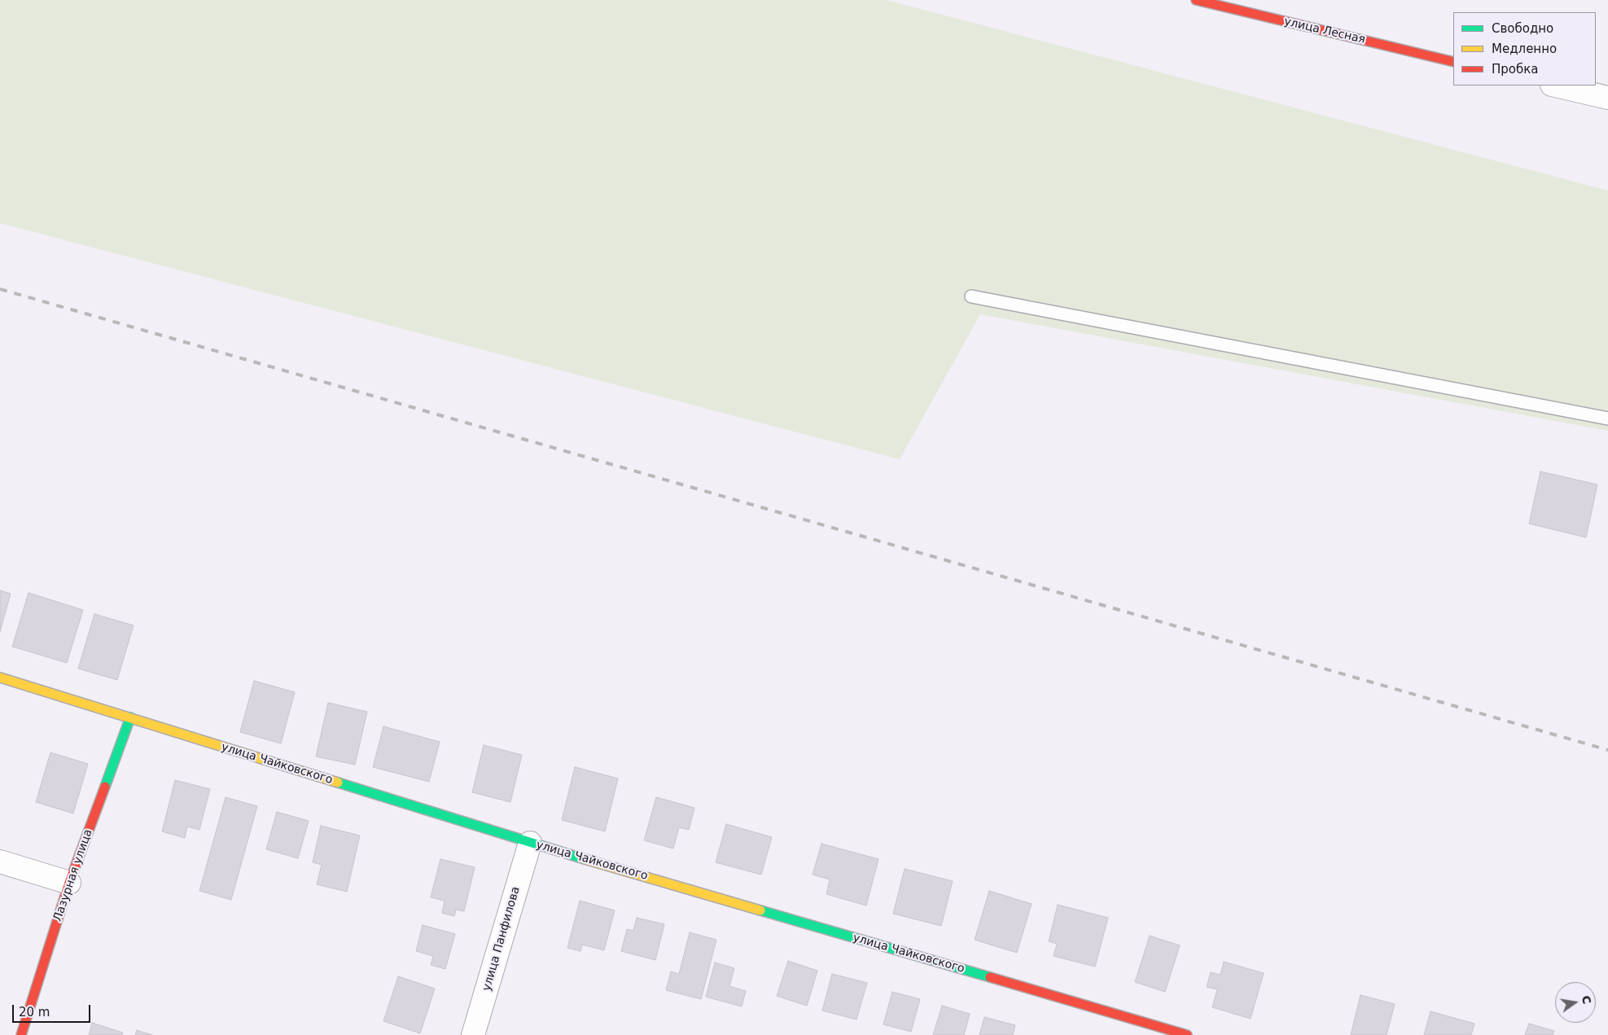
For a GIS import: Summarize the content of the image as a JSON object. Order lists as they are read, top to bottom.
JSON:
{
  "streets": {
    "street": [
      "улица Лесная",
      "улица Чайковского",
      "Лазурная улица",
      "улица Панфилова"
    ]
  },
  "crossings": [
    ["улица Чайковского", "Лазурная улица"],
    ["улица Чайковского", "улица Панфилова"]
  ],
  "legend": ["Свободно", "Медленно", "Пробка"],
  "scale_bar": "20 m",
  "north": "right"
}
